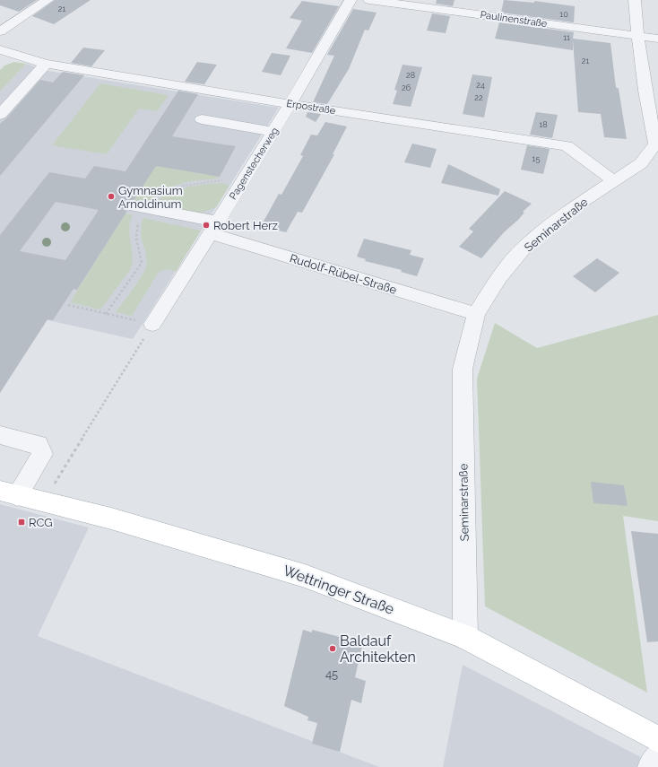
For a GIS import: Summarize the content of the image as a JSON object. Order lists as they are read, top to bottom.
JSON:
{
  "streets": {
    "main road": ["Wettringer Straße"],
    "street": [
      "Paulinenstraße",
      "Erpostraße",
      "Pagenstecherweg",
      "Seminarstraße",
      "Rudolf-Rübel-Straße"
    ]
  },
  "crossings": [
    ["Paulinenstraße", "Seminarstraße"],
    ["Erpostraße", "Pagenstecherweg"],
    ["Erpostraße", "Seminarstraße"],
    ["Pagenstecherweg", "Rudolf-Rübel-Straße"],
    ["Seminarstraße", "Rudolf-Rübel-Straße"],
    ["Seminarstraße", "Wettringer Straße"]
  ],
  "places": {
    "other": ["Gymnasium Arnoldinum", "Robert Herz", "Baldauf Architekten"],
    "transit": ["RCG"]
  },
  "house_numbers": [
    "21",
    "10",
    "11",
    "21",
    "28",
    "24",
    "26",
    "22",
    "18",
    "15",
    "45"
  ]
}
